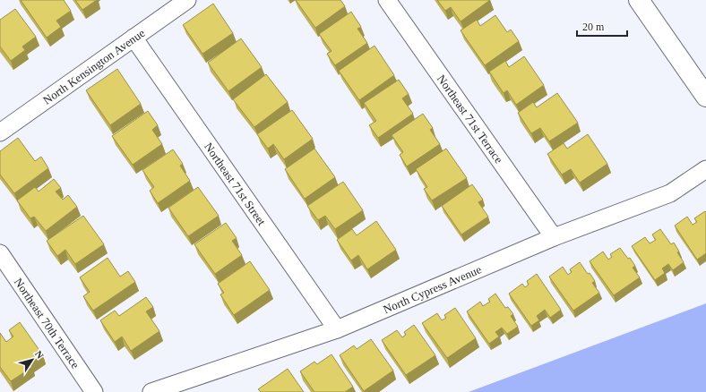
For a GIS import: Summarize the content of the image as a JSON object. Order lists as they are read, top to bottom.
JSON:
{
  "streets": {
    "street": [
      "North Kensington Avenue",
      "Northeast 71st Terrace",
      "Northeast 71st Street",
      "North Cypress Avenue",
      "Northeast 70th Terrace"
    ]
  },
  "crossings": [
    ["North Kensington Avenue", "Northeast 71st Street"],
    ["Northeast 71st Terrace", "North Cypress Avenue"],
    ["Northeast 71st Street", "North Cypress Avenue"]
  ],
  "scale_bar": "20 m",
  "north": "top right"
}
